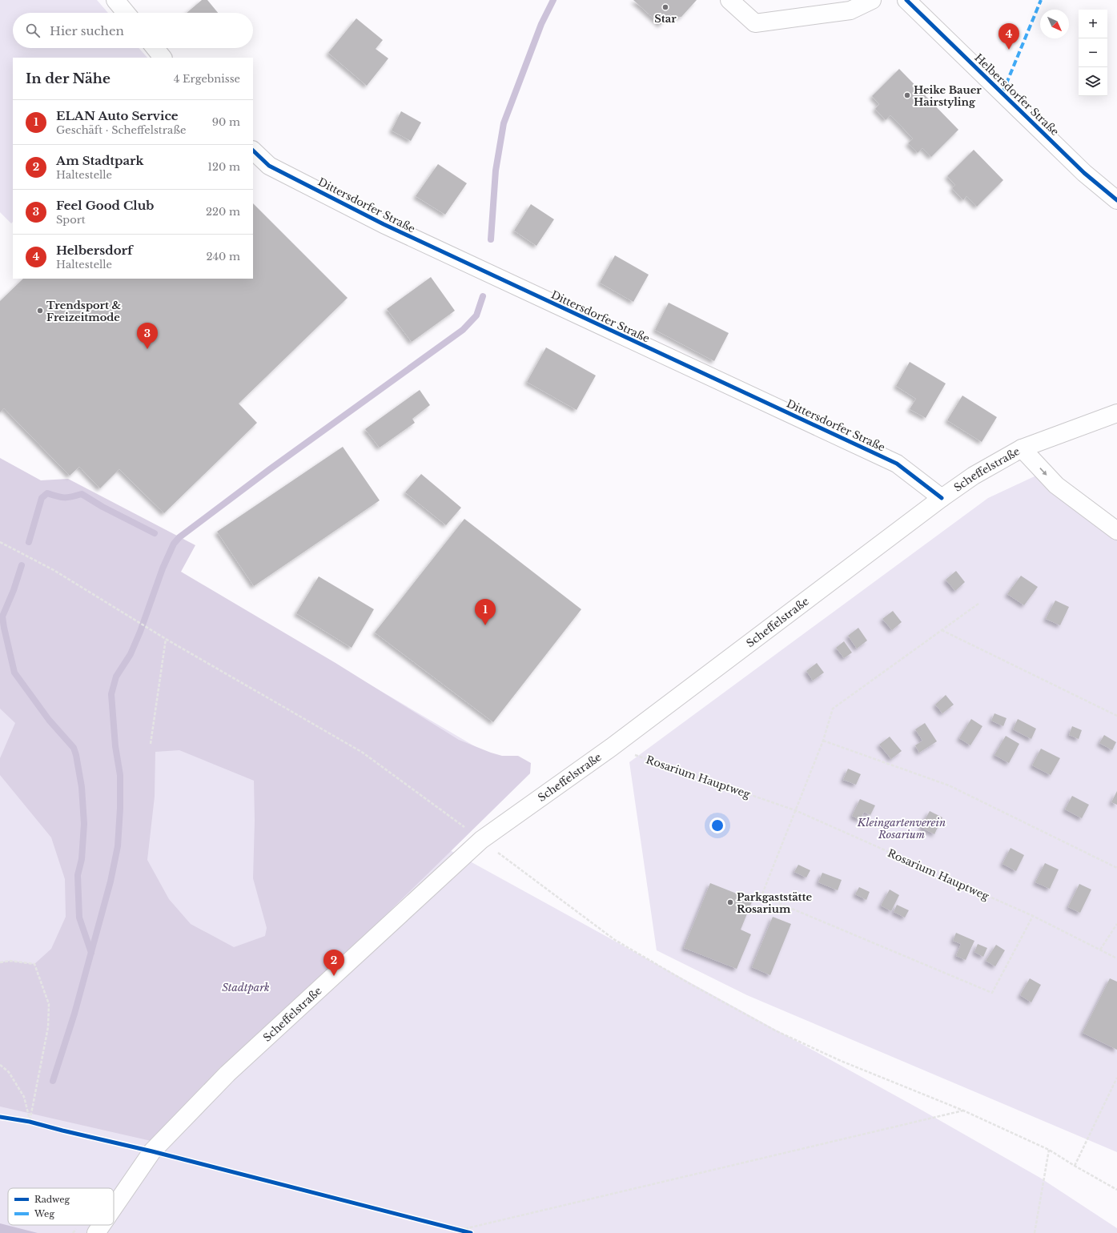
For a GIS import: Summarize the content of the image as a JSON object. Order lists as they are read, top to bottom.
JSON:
{
  "streets": {
    "main road": ["Helbersdorfer Straße", "Dittersdorfer Straße", "Scheffelstraße"],
    "path": ["Rosarium Hauptweg"]
  },
  "crossings": [
    ["Dittersdorfer Straße", "Scheffelstraße"],
    ["Scheffelstraße", "Rosarium Hauptweg"]
  ],
  "parks": ["Kleingartenverein Rosarium", "Stadtpark"],
  "places": [
    "Star",
    "Heike Bauer Hairstyling",
    "Trendsport & Freizeitmode",
    "Parkgaststätte Rosarium"
  ],
  "legend": ["Radweg", "Weg"],
  "north": "bottom right",
  "page": {
    "map_buttons": ["+", "−"],
    "search": "Hier suchen",
    "pins": [
      "4",
      "3",
      "1",
      "2"
    ],
    "heading": ["In der Nähe", "4 Ergebnisse"],
    "list": [
      {
        "mark": "1",
        "name": "ELAN Auto Service",
        "note": "Geschäft · Scheffelstraße",
        "value": "90 m"
      },
      {
        "mark": "2",
        "name": "Am Stadtpark",
        "note": "Haltestelle",
        "value": "120 m"
      },
      {
        "mark": "3",
        "name": "Feel Good Club",
        "note": "Sport",
        "value": "220 m"
      },
      {
        "mark": "4",
        "name": "Helbersdorf",
        "note": "Haltestelle",
        "value": "240 m"
      }
    ]
  }
}
